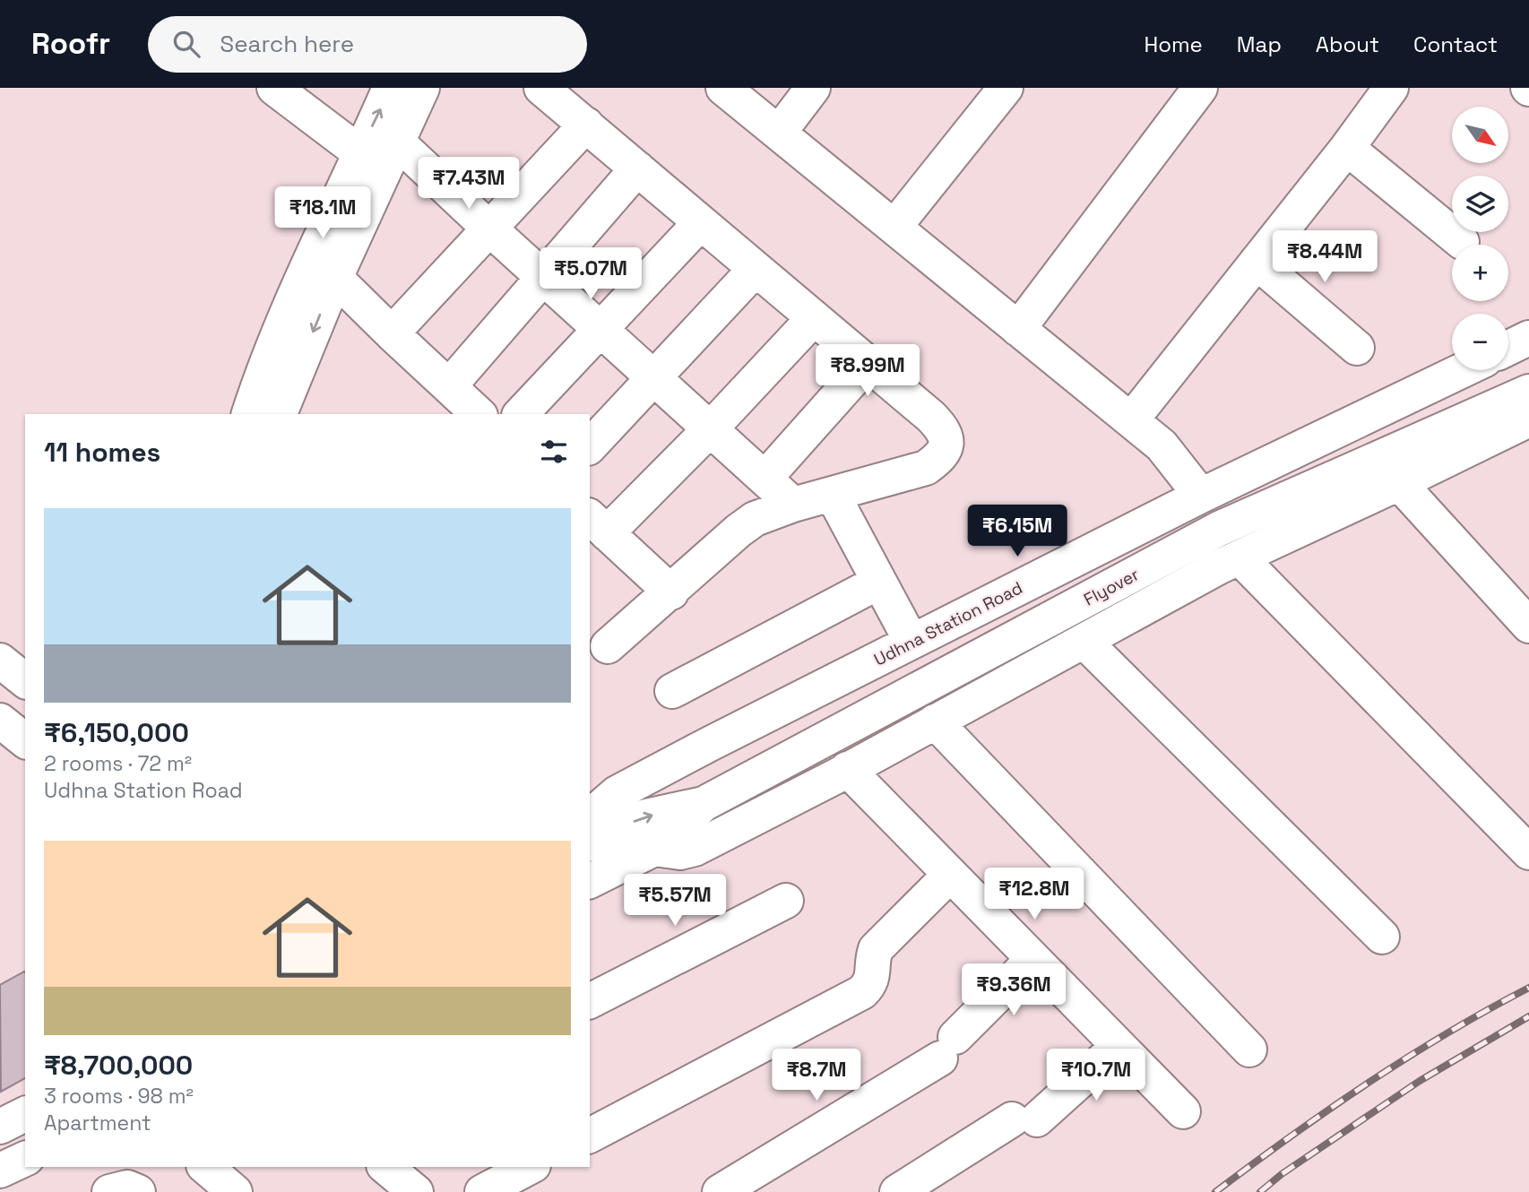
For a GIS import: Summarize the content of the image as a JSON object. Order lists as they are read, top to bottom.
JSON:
{
  "streets": {
    "street": ["Flyover", "Udhna Station Road"]
  },
  "north": "bottom right",
  "page": {
    "header": "Roofr",
    "search": "Search here",
    "nav": [
      "Home",
      "Map",
      "About",
      "Contact"
    ],
    "map_buttons": ["+", "−"],
    "price": [
      "₹7.43M",
      "₹18.1M",
      "₹8.44M",
      "₹5.07M",
      "₹8.99M",
      "₹6.15M",
      "₹12.8M",
      "₹5.57M",
      "₹9.36M",
      "₹8.7M",
      "₹10.7M"
    ],
    "heading": "11 homes",
    "list": [
      {
        "name": "₹6,150,000",
        "note": "2 rooms · 72 m² · Udhna Station Road"
      },
      {
        "name": "₹8,700,000",
        "note": "3 rooms · 98 m² · Apartment"
      }
    ]
  }
}
